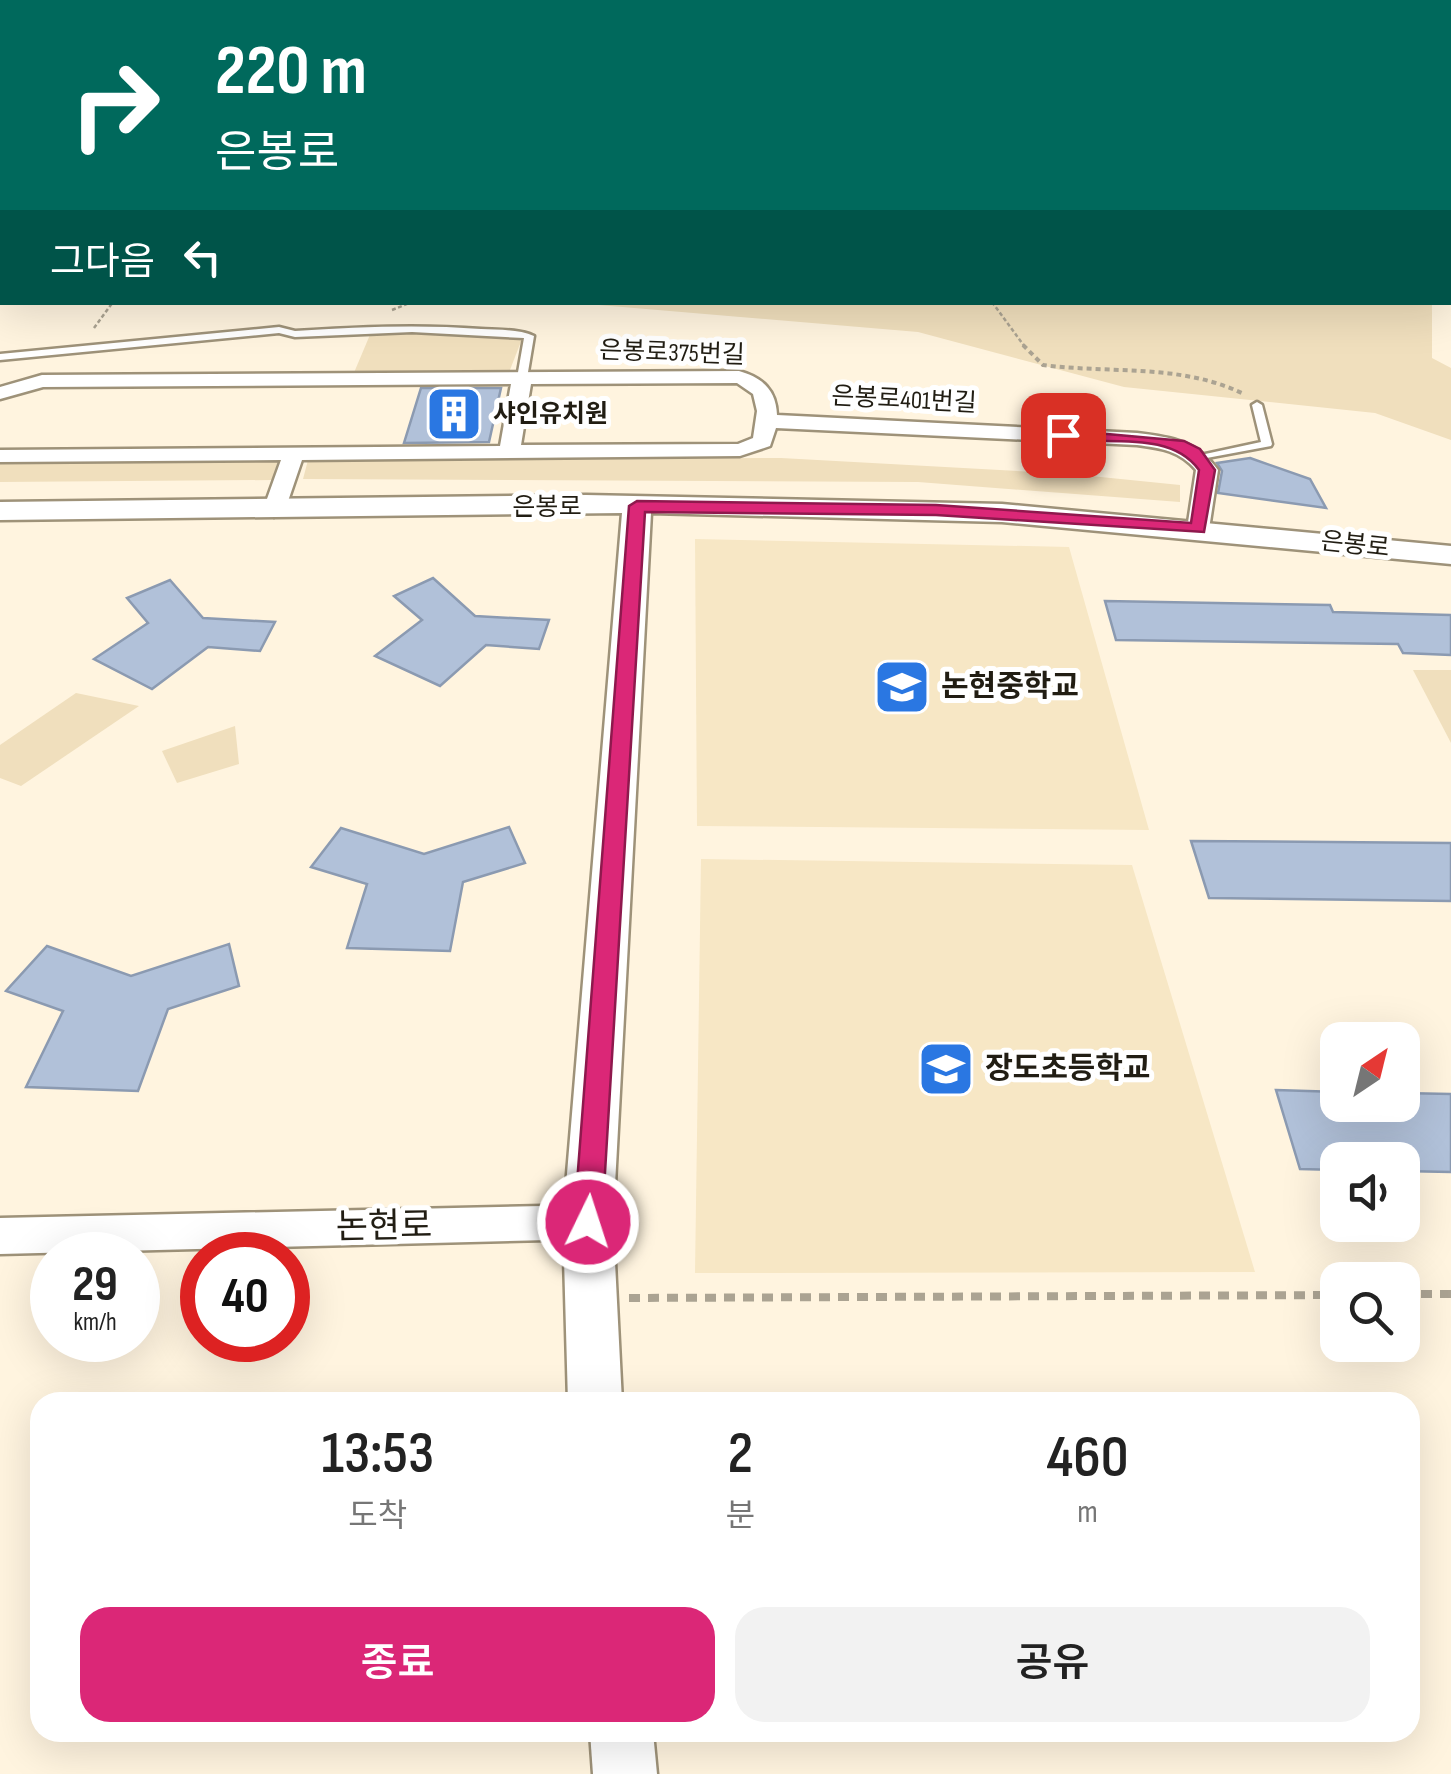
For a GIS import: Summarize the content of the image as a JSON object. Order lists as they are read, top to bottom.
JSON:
{
  "streets": {
    "main road": ["은봉로"],
    "street": ["은봉로375번길", "은봉로401번길", "논현로"]
  },
  "crossings": [
    ["은봉로375번길", "은봉로401번길"]
  ],
  "places": {
    "building": ["샤인유치원"],
    "school or university": ["논현중학교", "장도초등학교"]
  },
  "north": "top right",
  "page": {
    "turn": ["220 m", "은봉로"],
    "then": "그다음",
    "speed": "29 km/h",
    "limit": "40",
    "eta": [
      "13:53",
      "도착",
      "2",
      "분",
      "460",
      "m"
    ],
    "buttons": ["종료", "공유"]
  }
}
